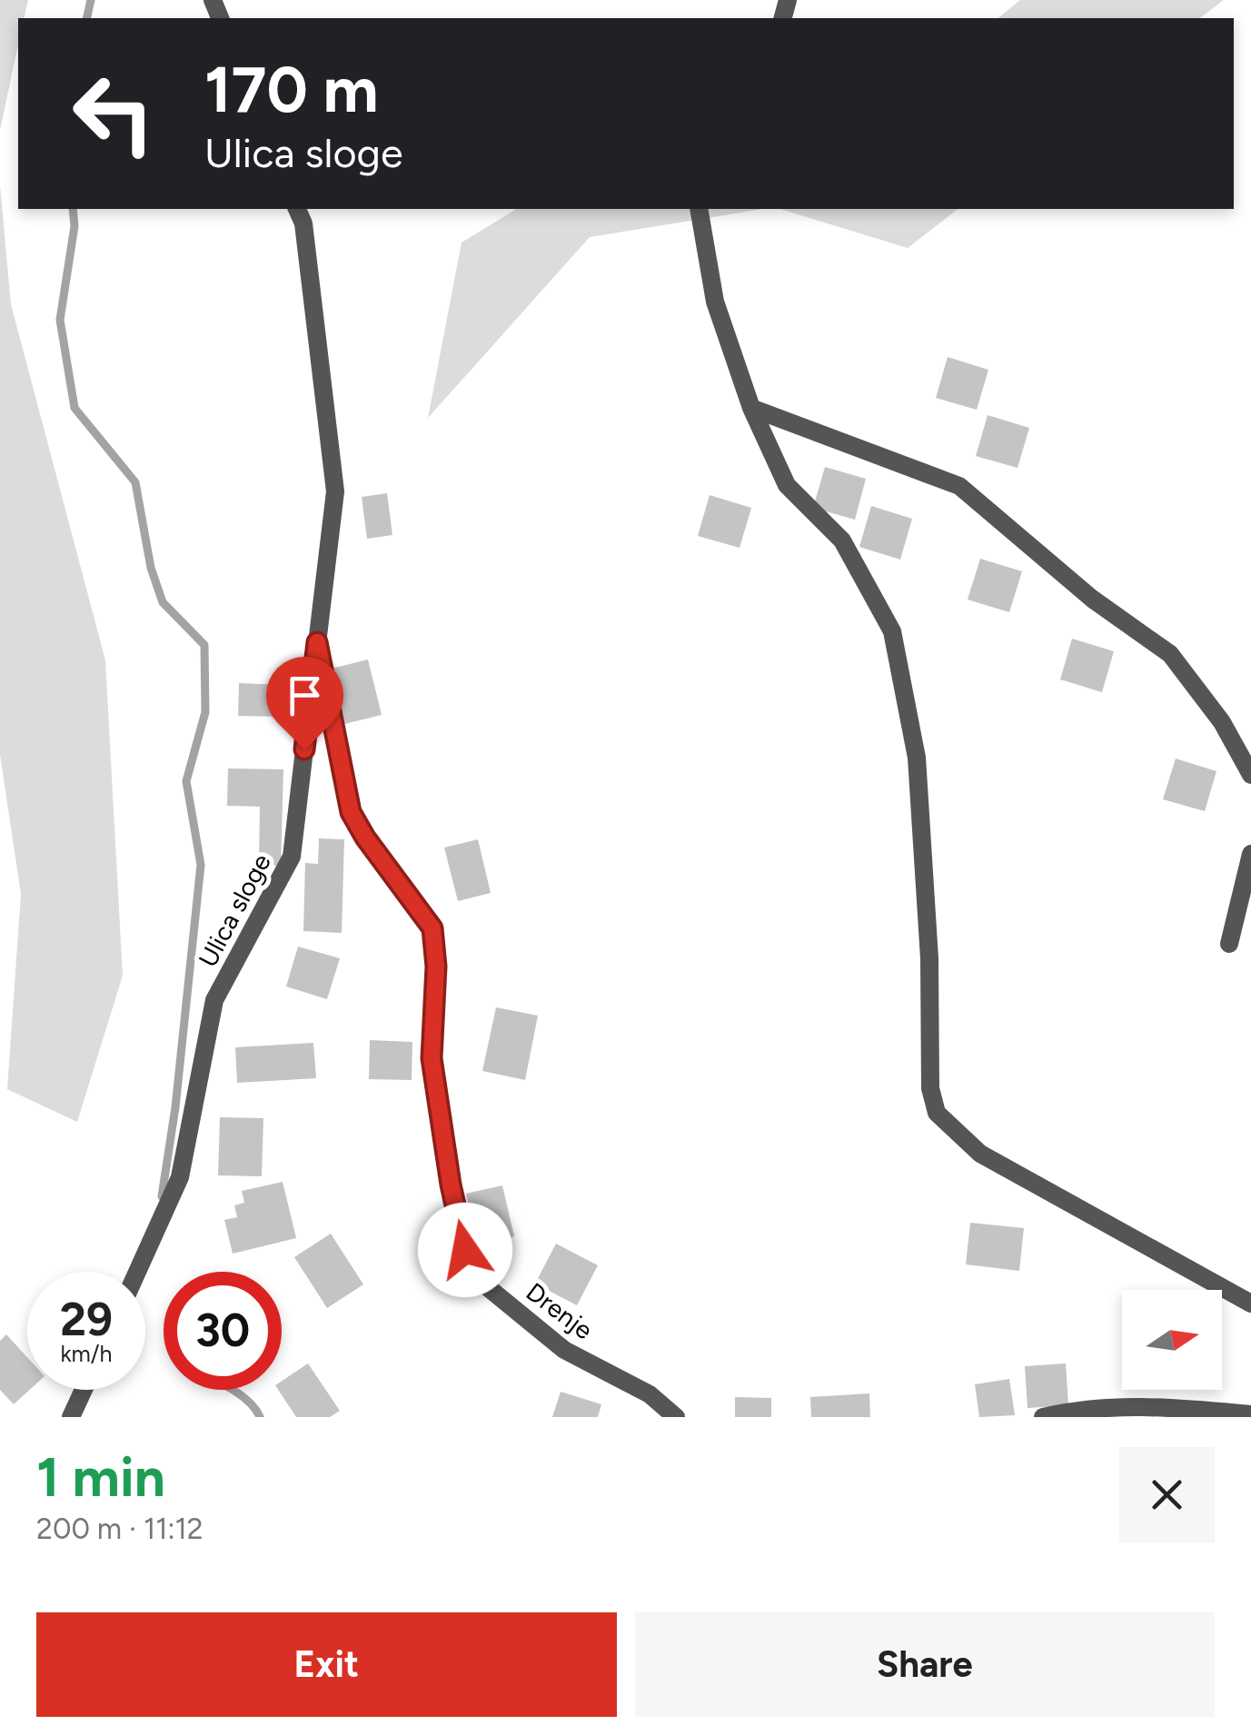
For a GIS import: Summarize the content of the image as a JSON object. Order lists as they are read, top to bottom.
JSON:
{
  "streets": {
    "street": ["Ulica sloge", "Drenje"]
  },
  "crossings": [
    ["Ulica sloge", "Drenje"]
  ],
  "north": "right",
  "page": {
    "turn": ["170 m", "Ulica sloge"],
    "speed": "29 km/h",
    "limit": "30",
    "heading": ["1 min", "200 m · 11:12"],
    "buttons": ["Exit", "Share"]
  }
}
